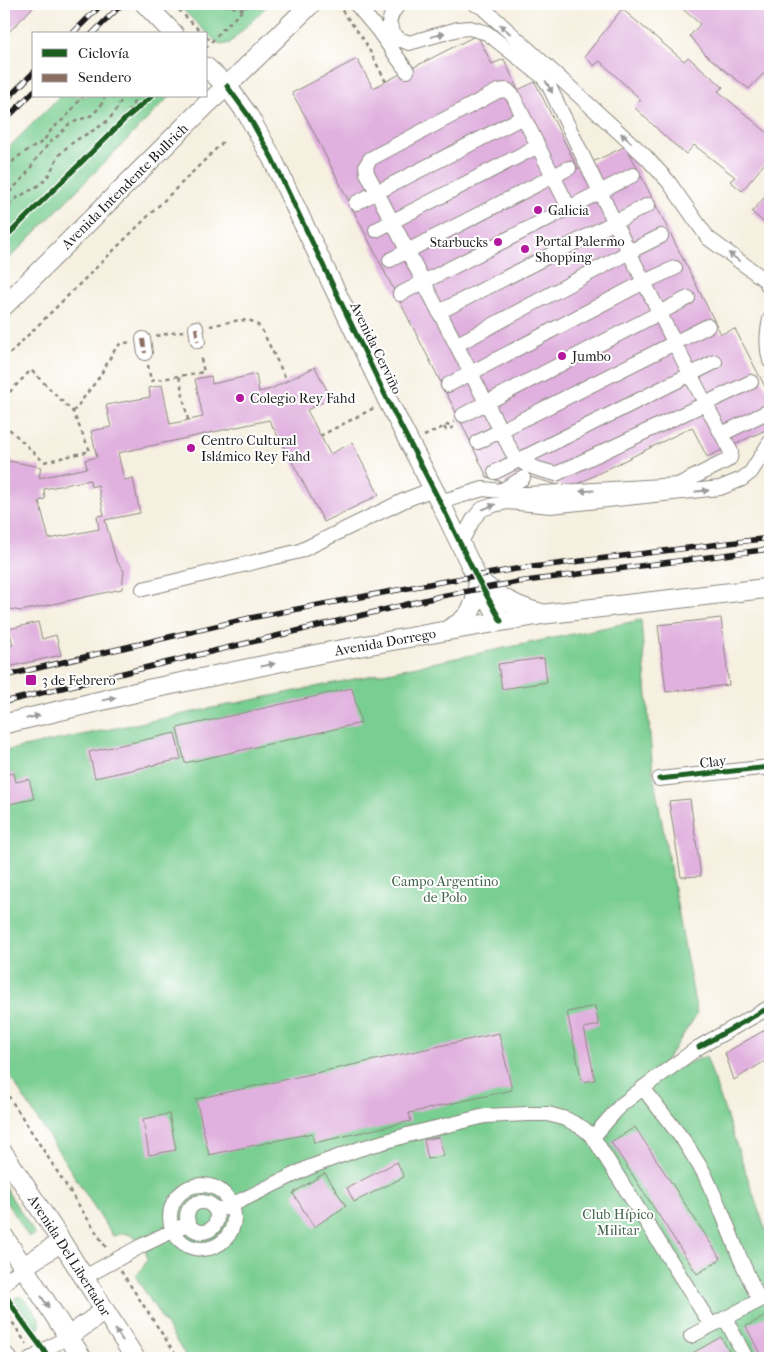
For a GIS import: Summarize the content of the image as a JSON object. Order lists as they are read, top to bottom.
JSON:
{
  "streets": {
    "main road": [
      "Avenida Intendente Bullrich",
      "Avenida Cerviño",
      "Avenida Dorrego",
      "Avenida Del Libertador"
    ],
    "street": ["Clay"]
  },
  "crossings": [
    ["Avenida Intendente Bullrich", "Avenida Cerviño"],
    ["Avenida Cerviño", "Avenida Dorrego"]
  ],
  "one_way": ["Avenida Dorrego"],
  "parks": ["Campo Argentino de Polo", "Club Hípico Militar"],
  "places": {
    "other": [
      "Galicia",
      "Starbucks",
      "Portal Palermo Shopping",
      "Jumbo",
      "Colegio Rey Fahd",
      "Centro Cultural Islámico Rey Fahd"
    ],
    "transit": ["3 de Febrero"]
  },
  "legend": ["Ciclovía", "Sendero"]
}
